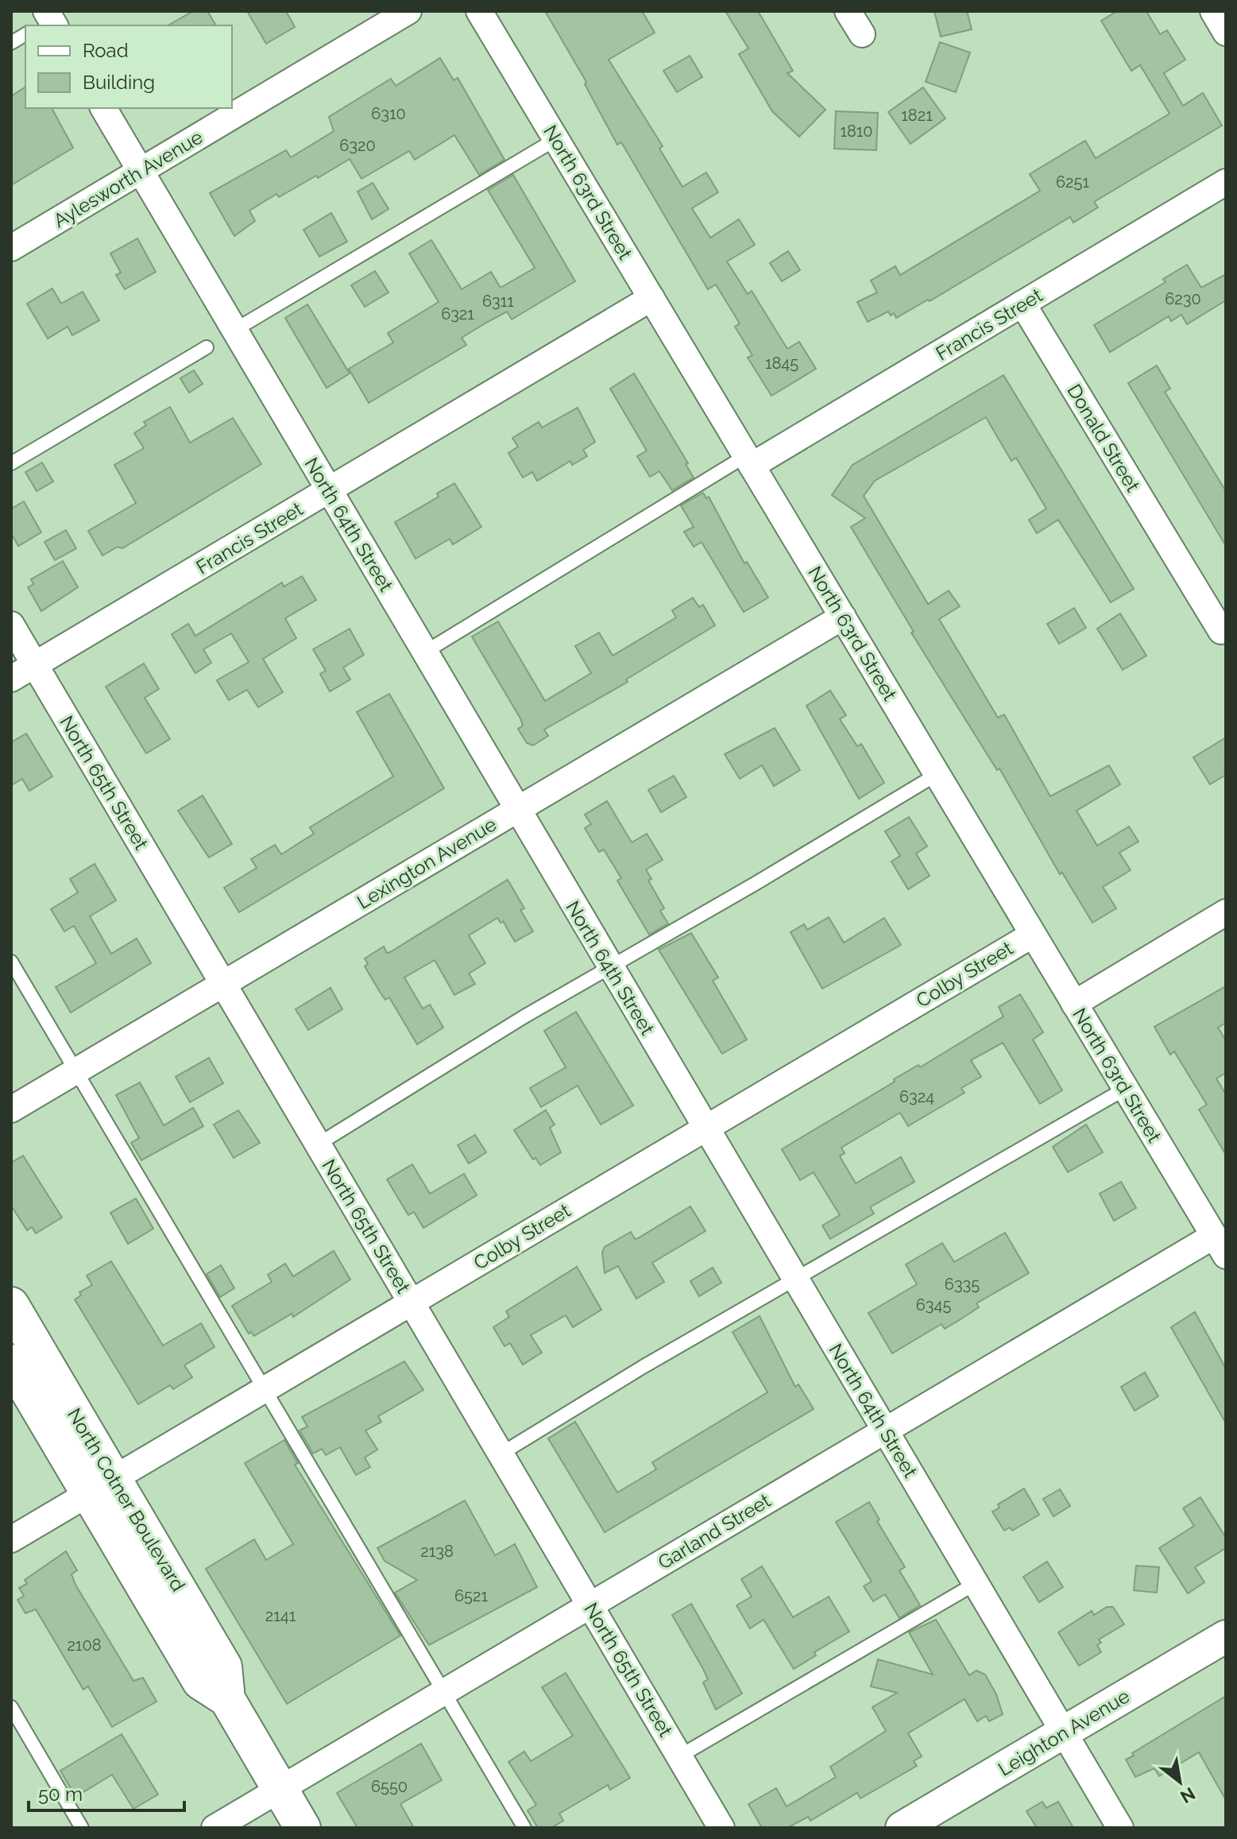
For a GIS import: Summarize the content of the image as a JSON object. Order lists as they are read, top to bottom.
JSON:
{
  "streets": {
    "main road": ["North Cotner Boulevard"],
    "street": [
      "Aylesworth Avenue",
      "North 63rd Street",
      "Francis Street",
      "Donald Street",
      "North 64th Street",
      "North 65th Street",
      "Lexington Avenue",
      "Colby Street",
      "Garland Street",
      "Leighton Avenue"
    ]
  },
  "crossings": [
    ["Aylesworth Avenue", "North 64th Street"],
    ["North 63rd Street", "Francis Street"],
    ["North 63rd Street", "Lexington Avenue"],
    ["North 63rd Street", "Colby Street"],
    ["North 63rd Street", "Garland Street"],
    ["Francis Street", "Donald Street"],
    ["Francis Street", "North 64th Street"],
    ["Francis Street", "North 65th Street"],
    ["North 64th Street", "Lexington Avenue"],
    ["North 64th Street", "Colby Street"],
    ["North 64th Street", "Garland Street"],
    ["North 64th Street", "Leighton Avenue"],
    ["North 65th Street", "Lexington Avenue"],
    ["North 65th Street", "Colby Street"],
    ["North 65th Street", "Garland Street"],
    ["Colby Street", "North Cotner Boulevard"],
    ["North Cotner Boulevard", "Garland Street"]
  ],
  "house_numbers": [
    "6310",
    "1821",
    "1810",
    "6320",
    "6251",
    "6230",
    "6311",
    "6321",
    "1845",
    "6324",
    "6335",
    "6345",
    "2138",
    "6521",
    "2141",
    "2108",
    "6550"
  ],
  "legend": ["Road", "Building"],
  "scale_bar": "50 m",
  "north": "bottom right"
}
